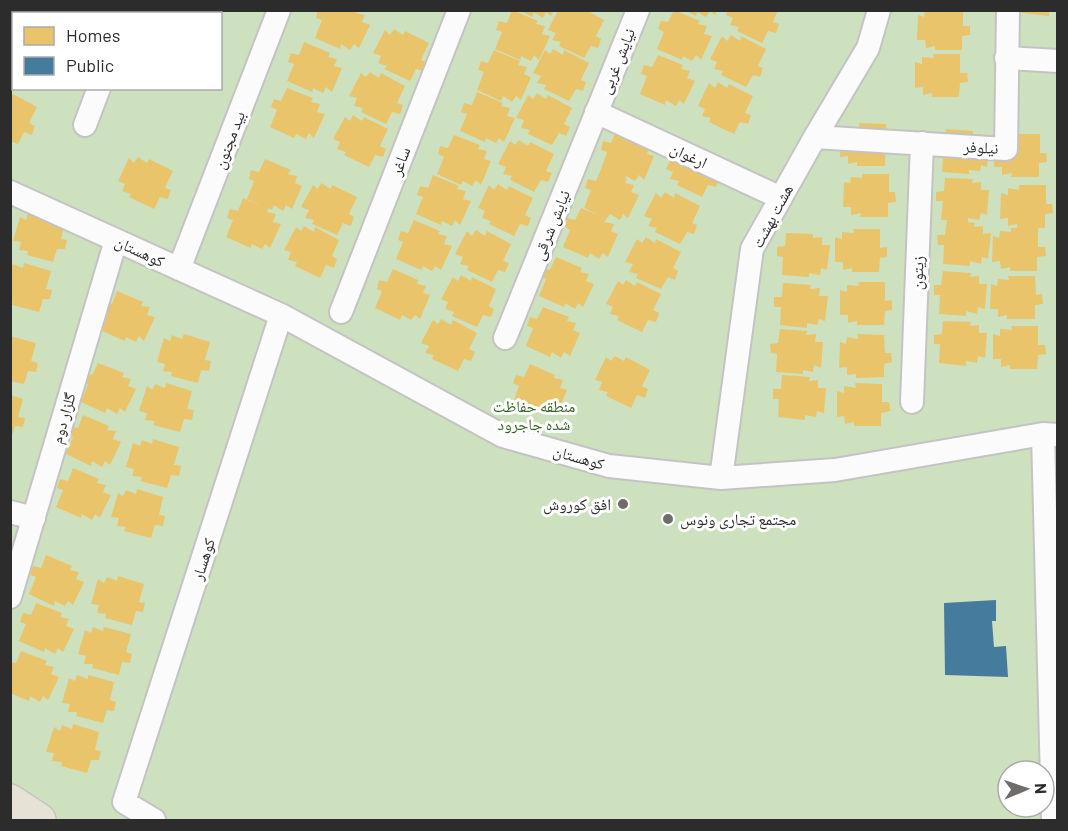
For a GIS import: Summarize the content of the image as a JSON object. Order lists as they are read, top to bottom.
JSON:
{
  "streets": {
    "street": [
      "نیایش غربی",
      "بید مجنون",
      "نیلوفر",
      "ارغوان",
      "ساغر",
      "هشت بهشت",
      "نیایش شرقی",
      "کوهستان",
      "زیتون",
      "گلزار دوم",
      "کوهسار"
    ]
  },
  "crossings": [
    ["نیایش غربی", "ارغوان"],
    ["نیایش غربی", "نیایش شرقی"],
    ["بید مجنون", "کوهستان"],
    ["نیلوفر", "هشت بهشت"],
    ["نیلوفر", "زیتون"],
    ["ارغوان", "هشت بهشت"],
    ["ارغوان", "نیایش شرقی"],
    ["هشت بهشت", "کوهستان"],
    ["کوهستان", "گلزار دوم"],
    ["کوهستان", "کوهسار"]
  ],
  "parks": ["منطقه حفاظت شده جاجرود"],
  "places": ["افق کوروش", "مجتمع تجاری ونوس"],
  "legend": ["Homes", "Public"],
  "north": "right"
}
